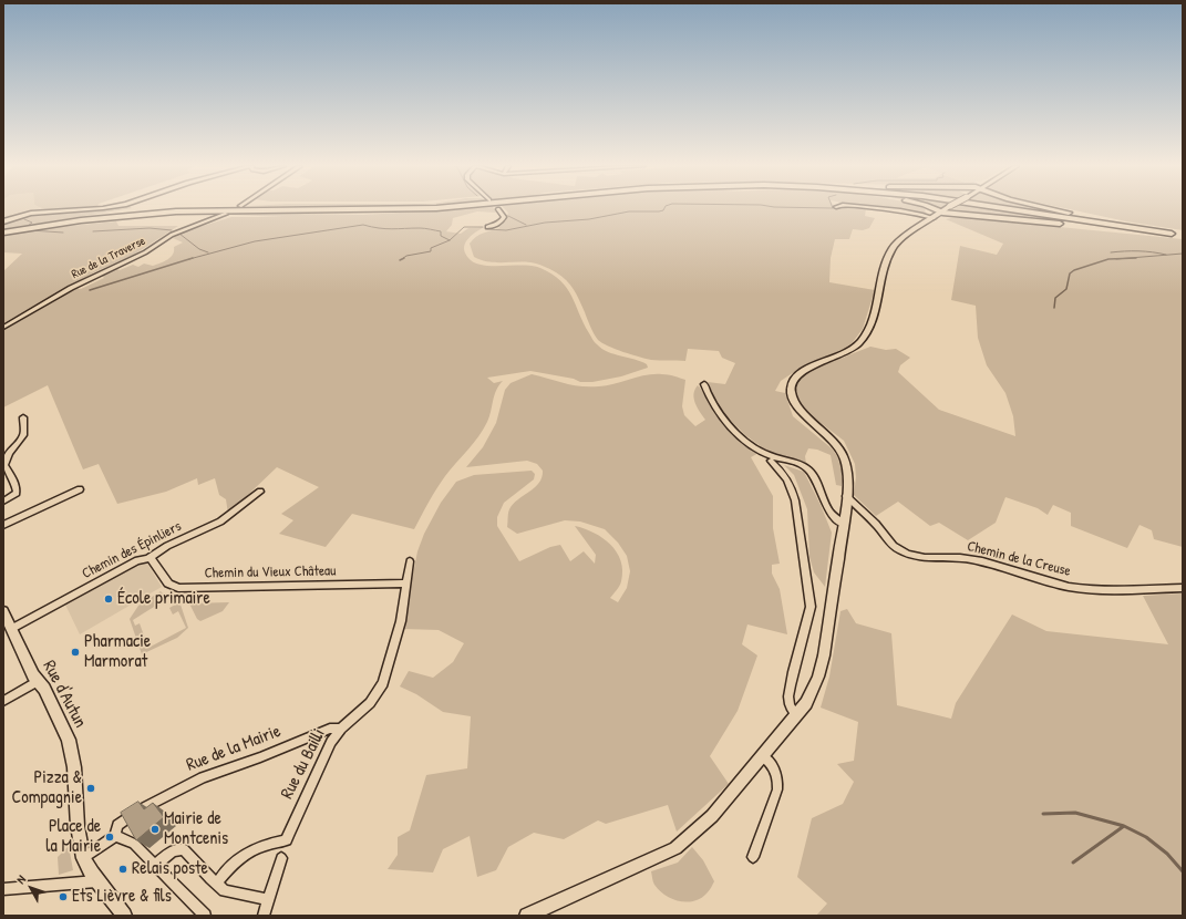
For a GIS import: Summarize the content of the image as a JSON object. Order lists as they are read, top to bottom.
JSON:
{
  "streets": {
    "main road": ["Rue d'Autun"],
    "street": [
      "Rue de la Traverse",
      "Chemin des Épinliers",
      "Chemin de la Creuse",
      "Chemin du Vieux Château",
      "Rue de la Mairie",
      "Rue du Bailli"
    ]
  },
  "crossings": [
    ["Chemin des Épinliers", "Chemin du Vieux Château"],
    ["Chemin des Épinliers", "Rue d'Autun"],
    ["Chemin du Vieux Château", "Rue du Bailli"],
    ["Rue de la Mairie", "Rue du Bailli"]
  ],
  "places": [
    "École primaire",
    "Pharmacie Marmorat",
    "Pizza & Compagnie",
    "Mairie de Montcenis",
    "Place de la Mairie",
    "Relais poste",
    "Ets Lièvre & fils"
  ],
  "north": "top left"
}
